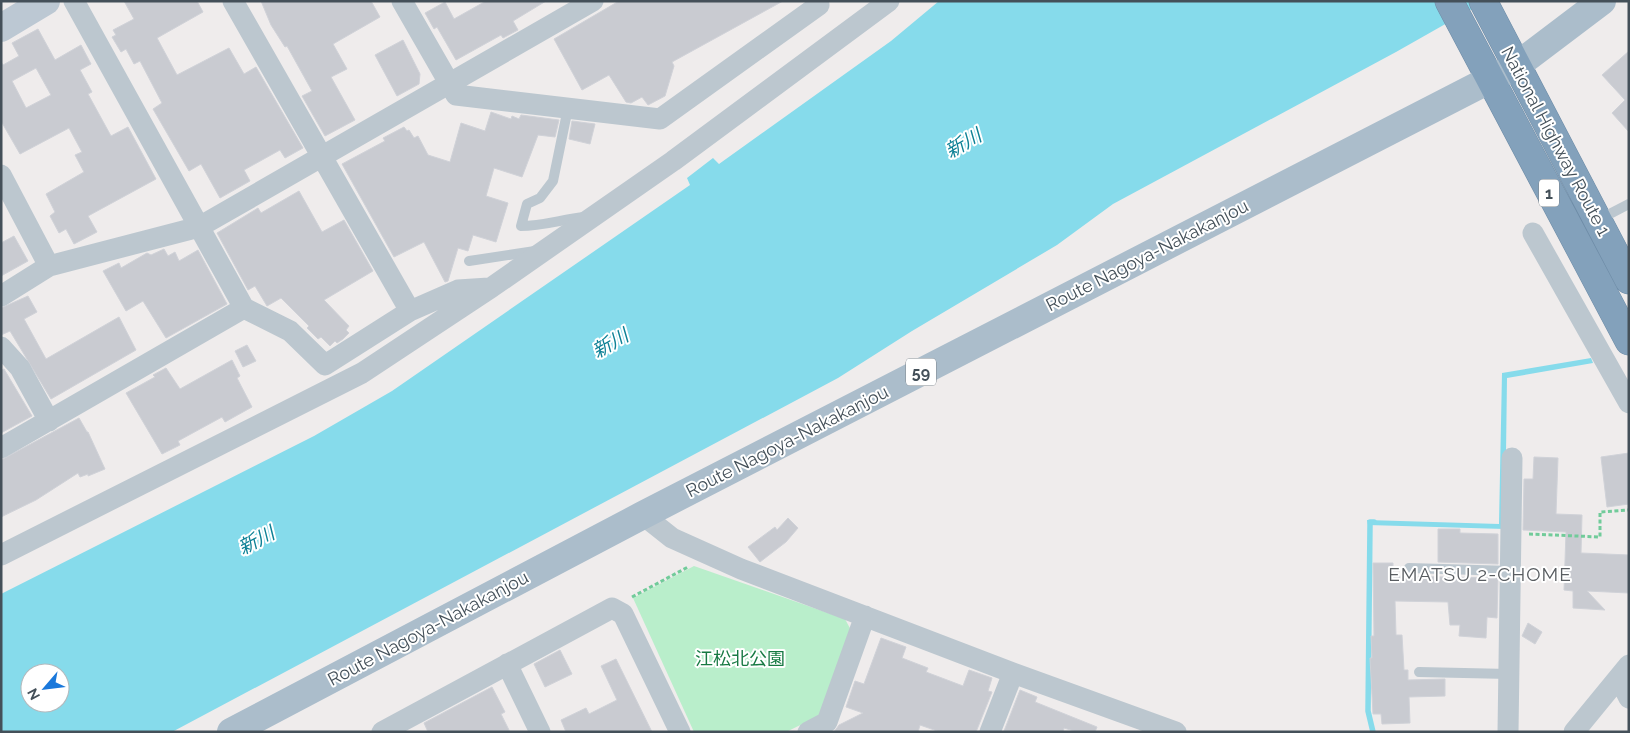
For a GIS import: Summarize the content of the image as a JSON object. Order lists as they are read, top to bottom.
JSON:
{
  "streets": {
    "highway": ["National Highway Route 1", "1"],
    "main road": ["Route Nagoya-Nakakanjou", "59"]
  },
  "crossings": [
    ["National Highway Route 1", "Route Nagoya-Nakakanjou"]
  ],
  "districts": ["EMATSU 2-CHOME"],
  "water": ["新川"],
  "parks": ["江松北公園"],
  "north": "bottom left"
}
